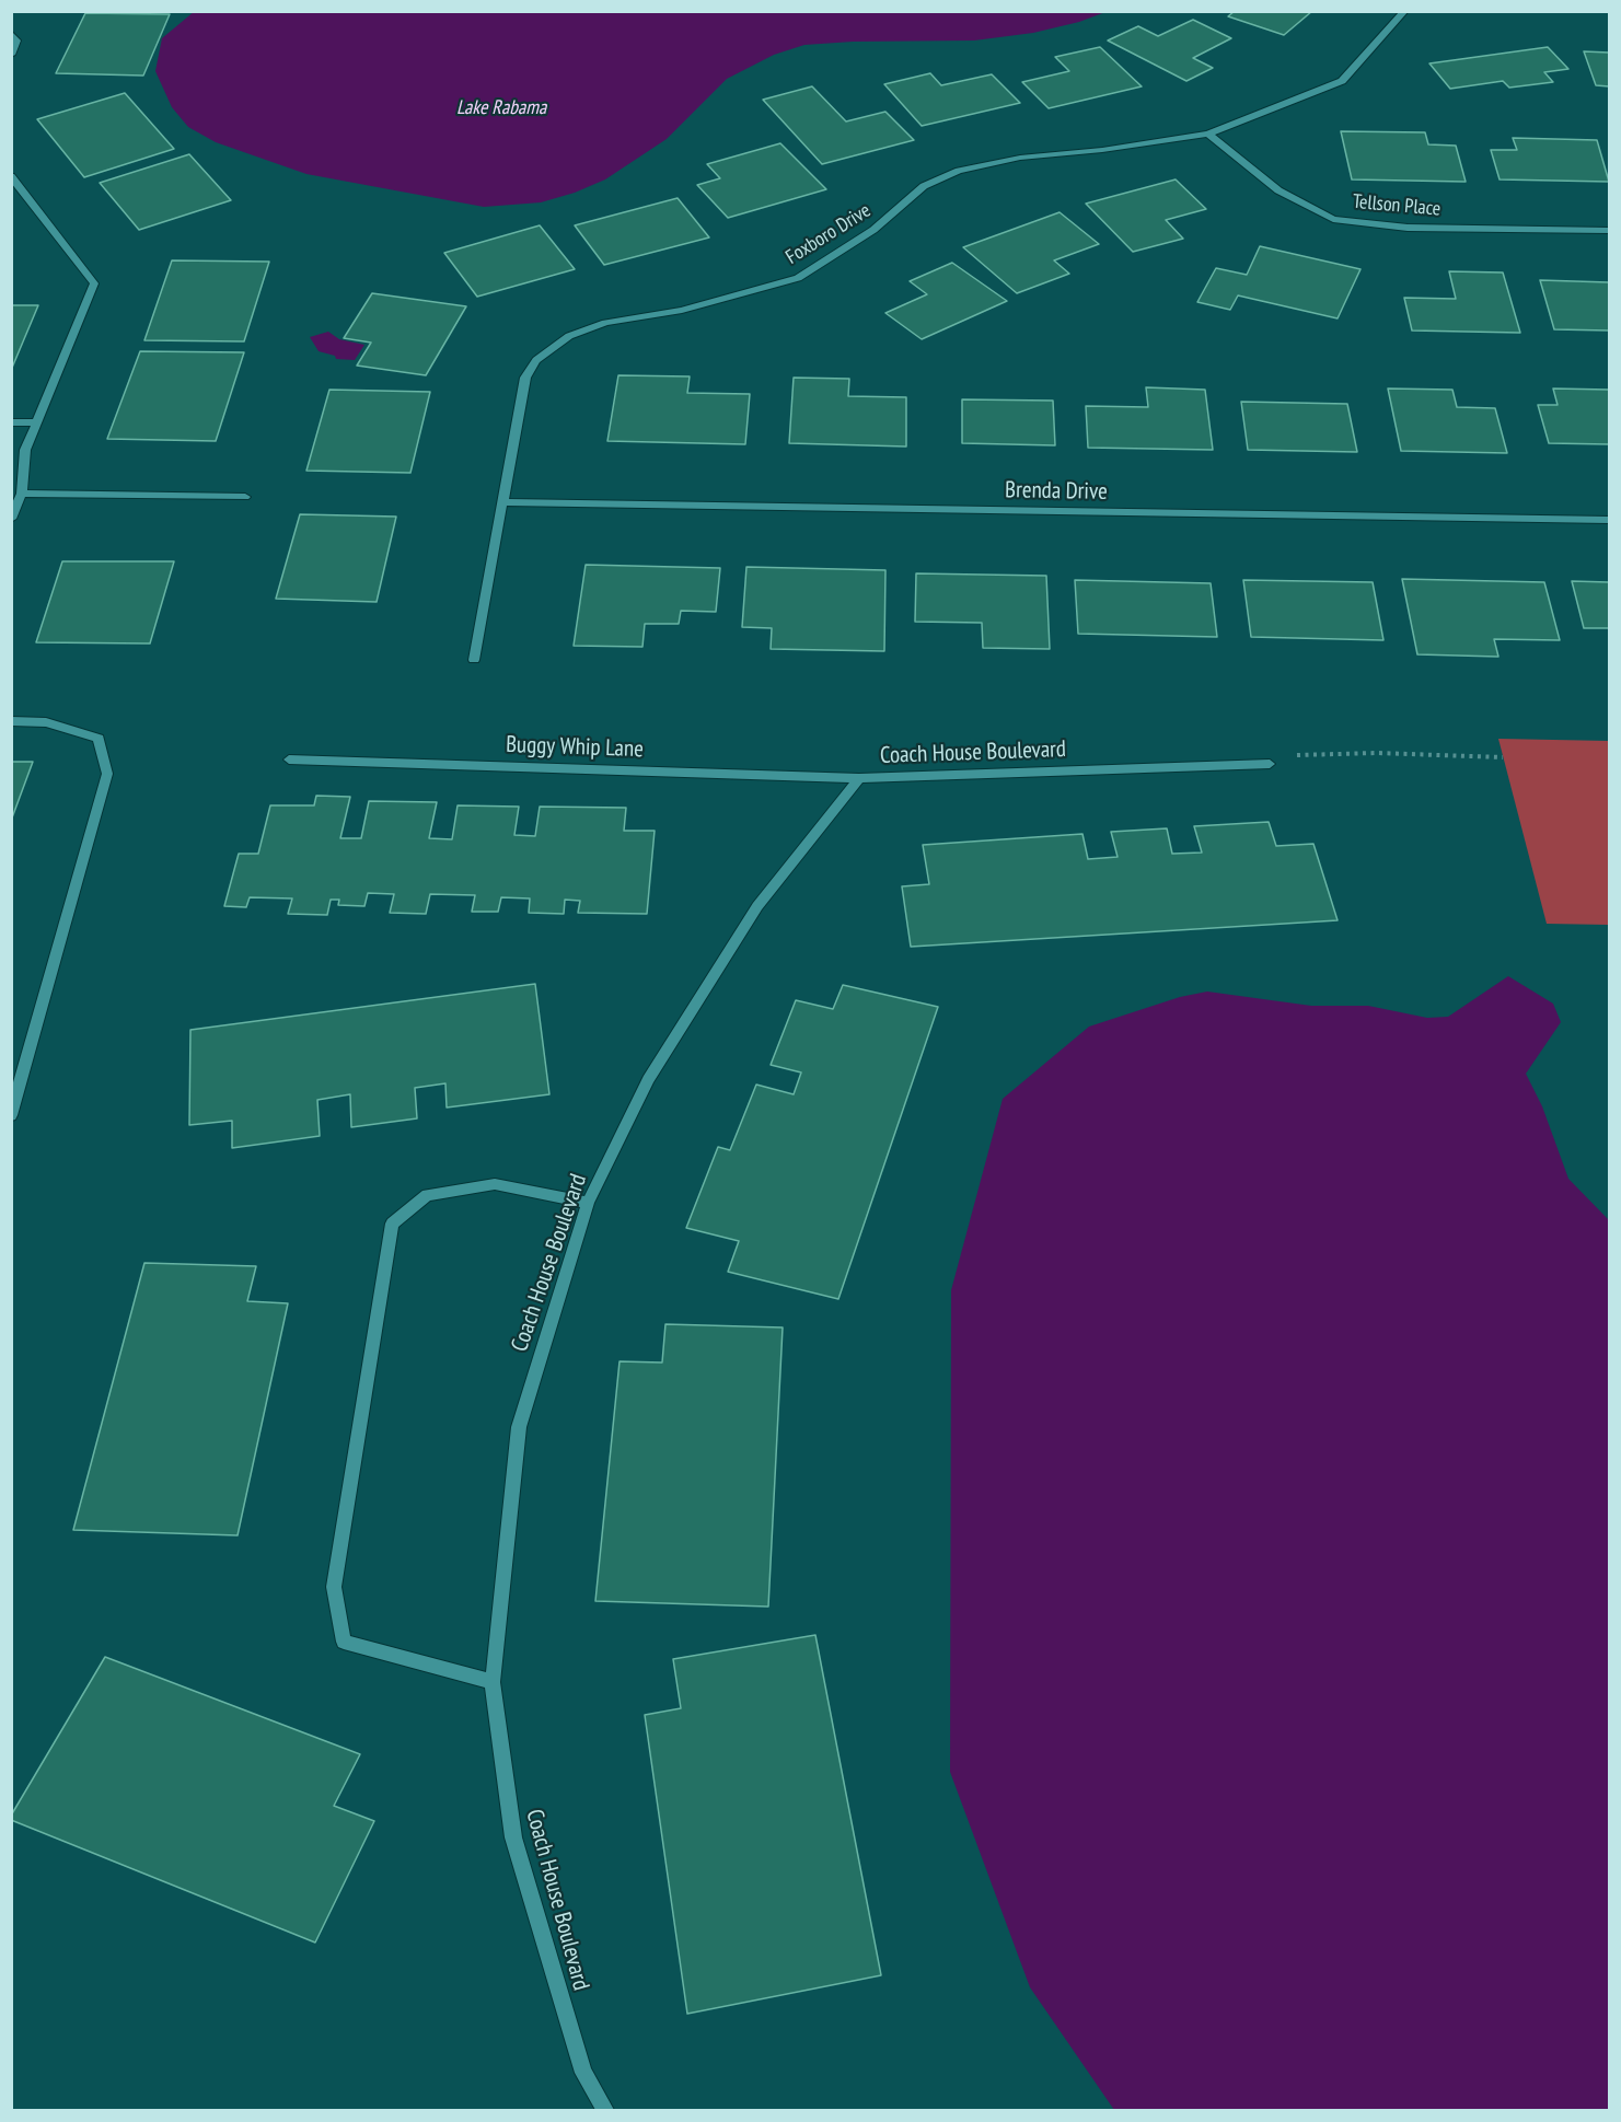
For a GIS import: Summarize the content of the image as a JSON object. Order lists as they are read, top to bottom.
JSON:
{
  "streets": {
    "street": [
      "Tellson Place",
      "Foxboro Drive",
      "Brenda Drive",
      "Buggy Whip Lane",
      "Coach House Boulevard"
    ]
  },
  "crossings": [
    ["Tellson Place", "Foxboro Drive"],
    ["Foxboro Drive", "Brenda Drive"],
    ["Buggy Whip Lane", "Coach House Boulevard"]
  ],
  "water": ["Lake Rabama"]
}
